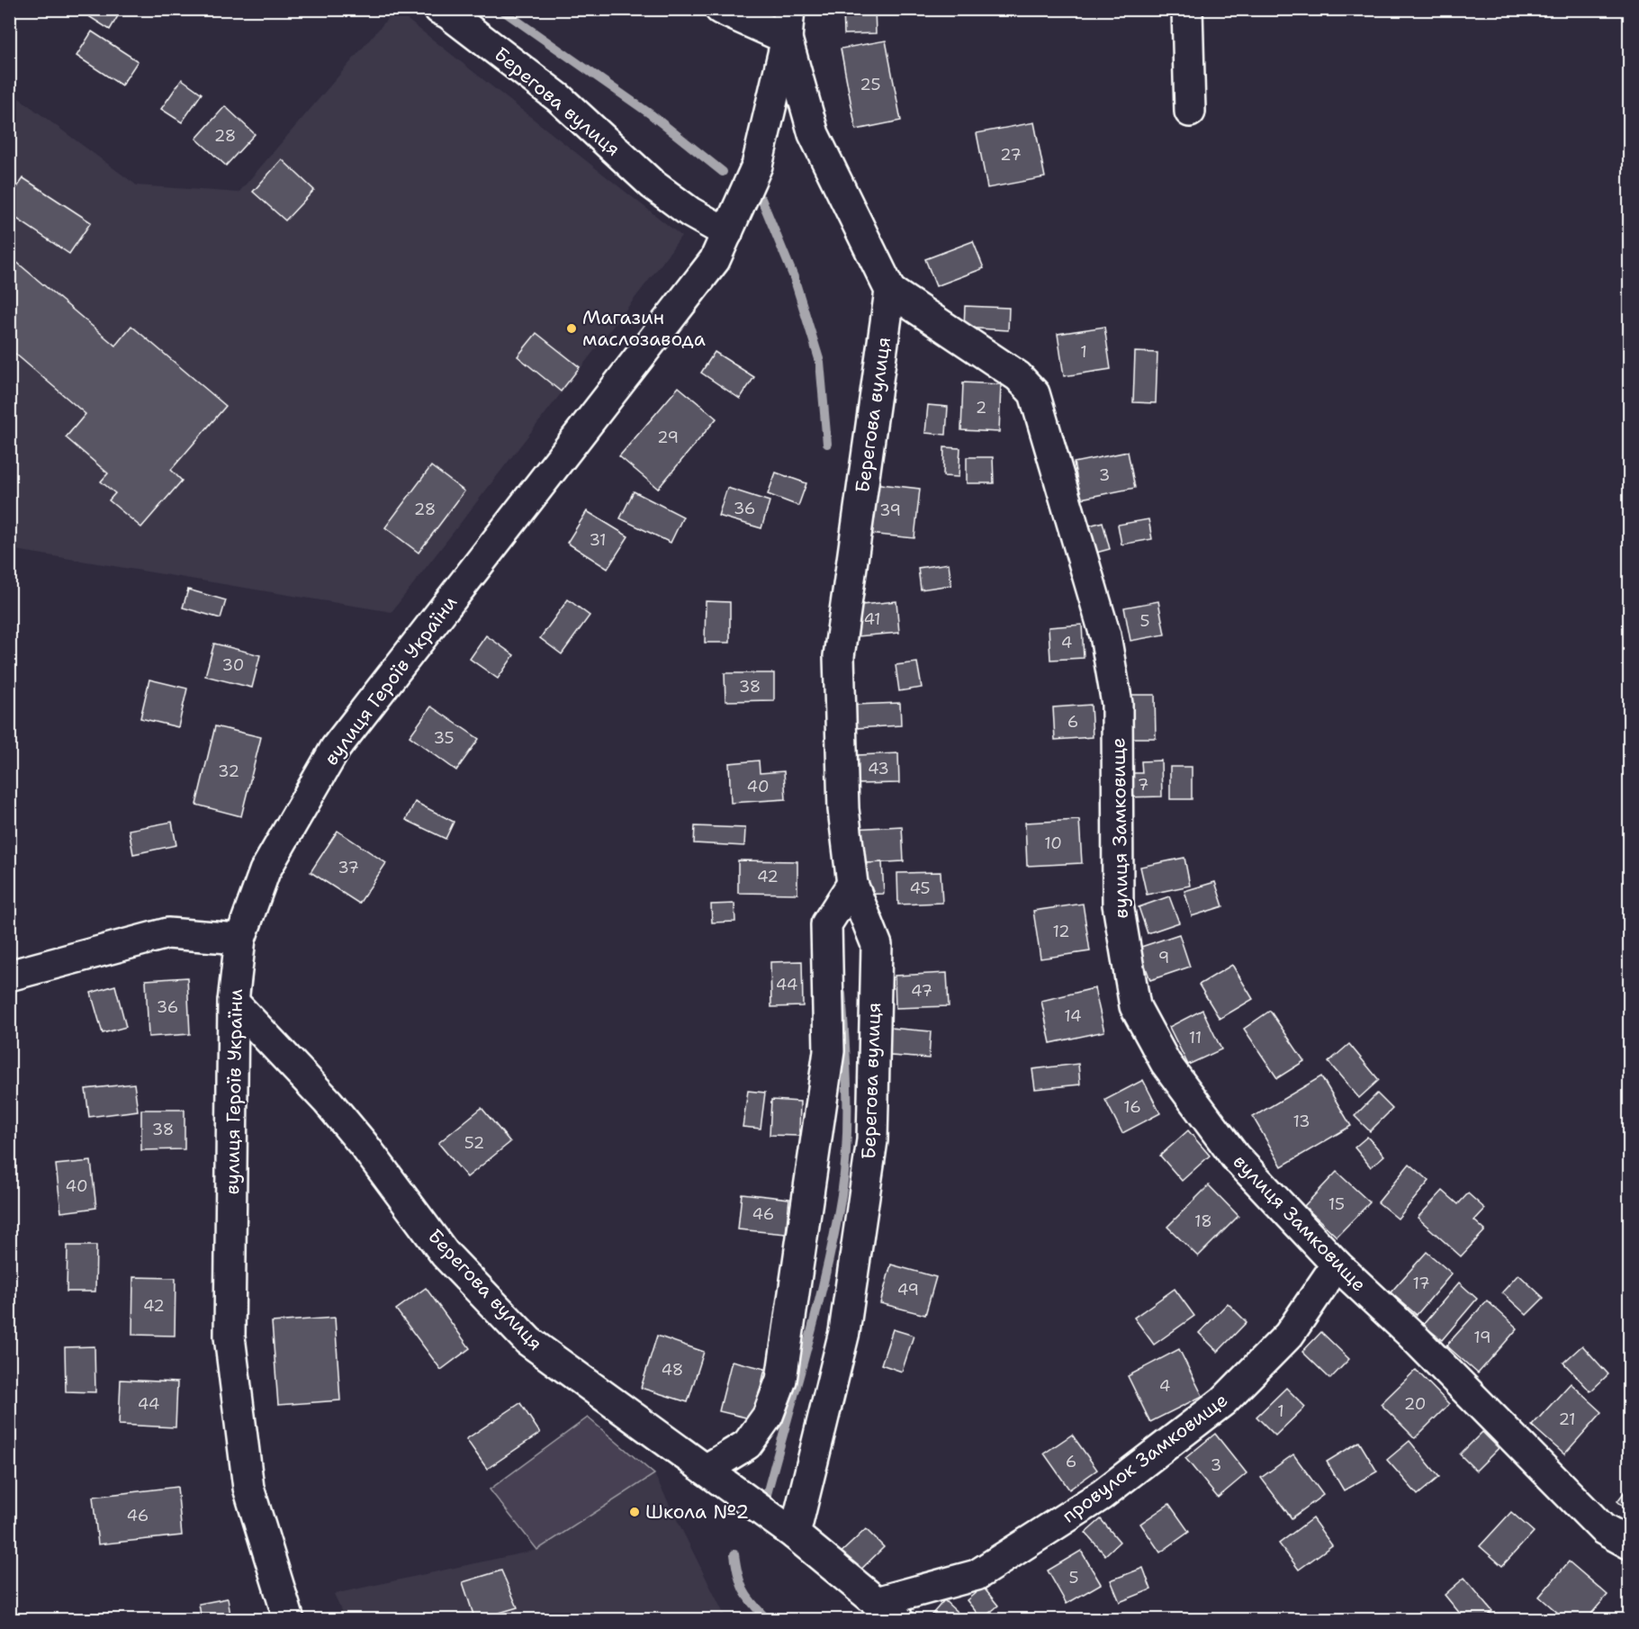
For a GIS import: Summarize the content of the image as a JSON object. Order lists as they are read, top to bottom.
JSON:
{
  "streets": {
    "street": [
      "Берегова вулиця",
      "вулиця Героїв України",
      "вулиця Замковище",
      "провулок Замковище"
    ]
  },
  "crossings": [
    ["Берегова вулиця", "вулиця Героїв України"],
    ["Берегова вулиця", "вулиця Замковище"],
    ["Берегова вулиця", "провулок Замковище"],
    ["вулиця Замковище", "провулок Замковище"]
  ],
  "places": ["Магазин маслозавода", "Школа №2"],
  "house_numbers": [
    "25",
    "28",
    "27",
    "1",
    "2",
    "29",
    "3",
    "36",
    "28",
    "39",
    "31",
    "41",
    "5",
    "4",
    "30",
    "38",
    "6",
    "35",
    "43",
    "32",
    "7",
    "40",
    "10",
    "37",
    "42",
    "45",
    "12",
    "9",
    "44",
    "47",
    "36",
    "14",
    "11",
    "16",
    "13",
    "38",
    "52",
    "40",
    "15",
    "46",
    "18",
    "17",
    "49",
    "42",
    "19",
    "48",
    "4",
    "44",
    "20",
    "1",
    "21",
    "6",
    "3",
    "46",
    "5"
  ]
}
